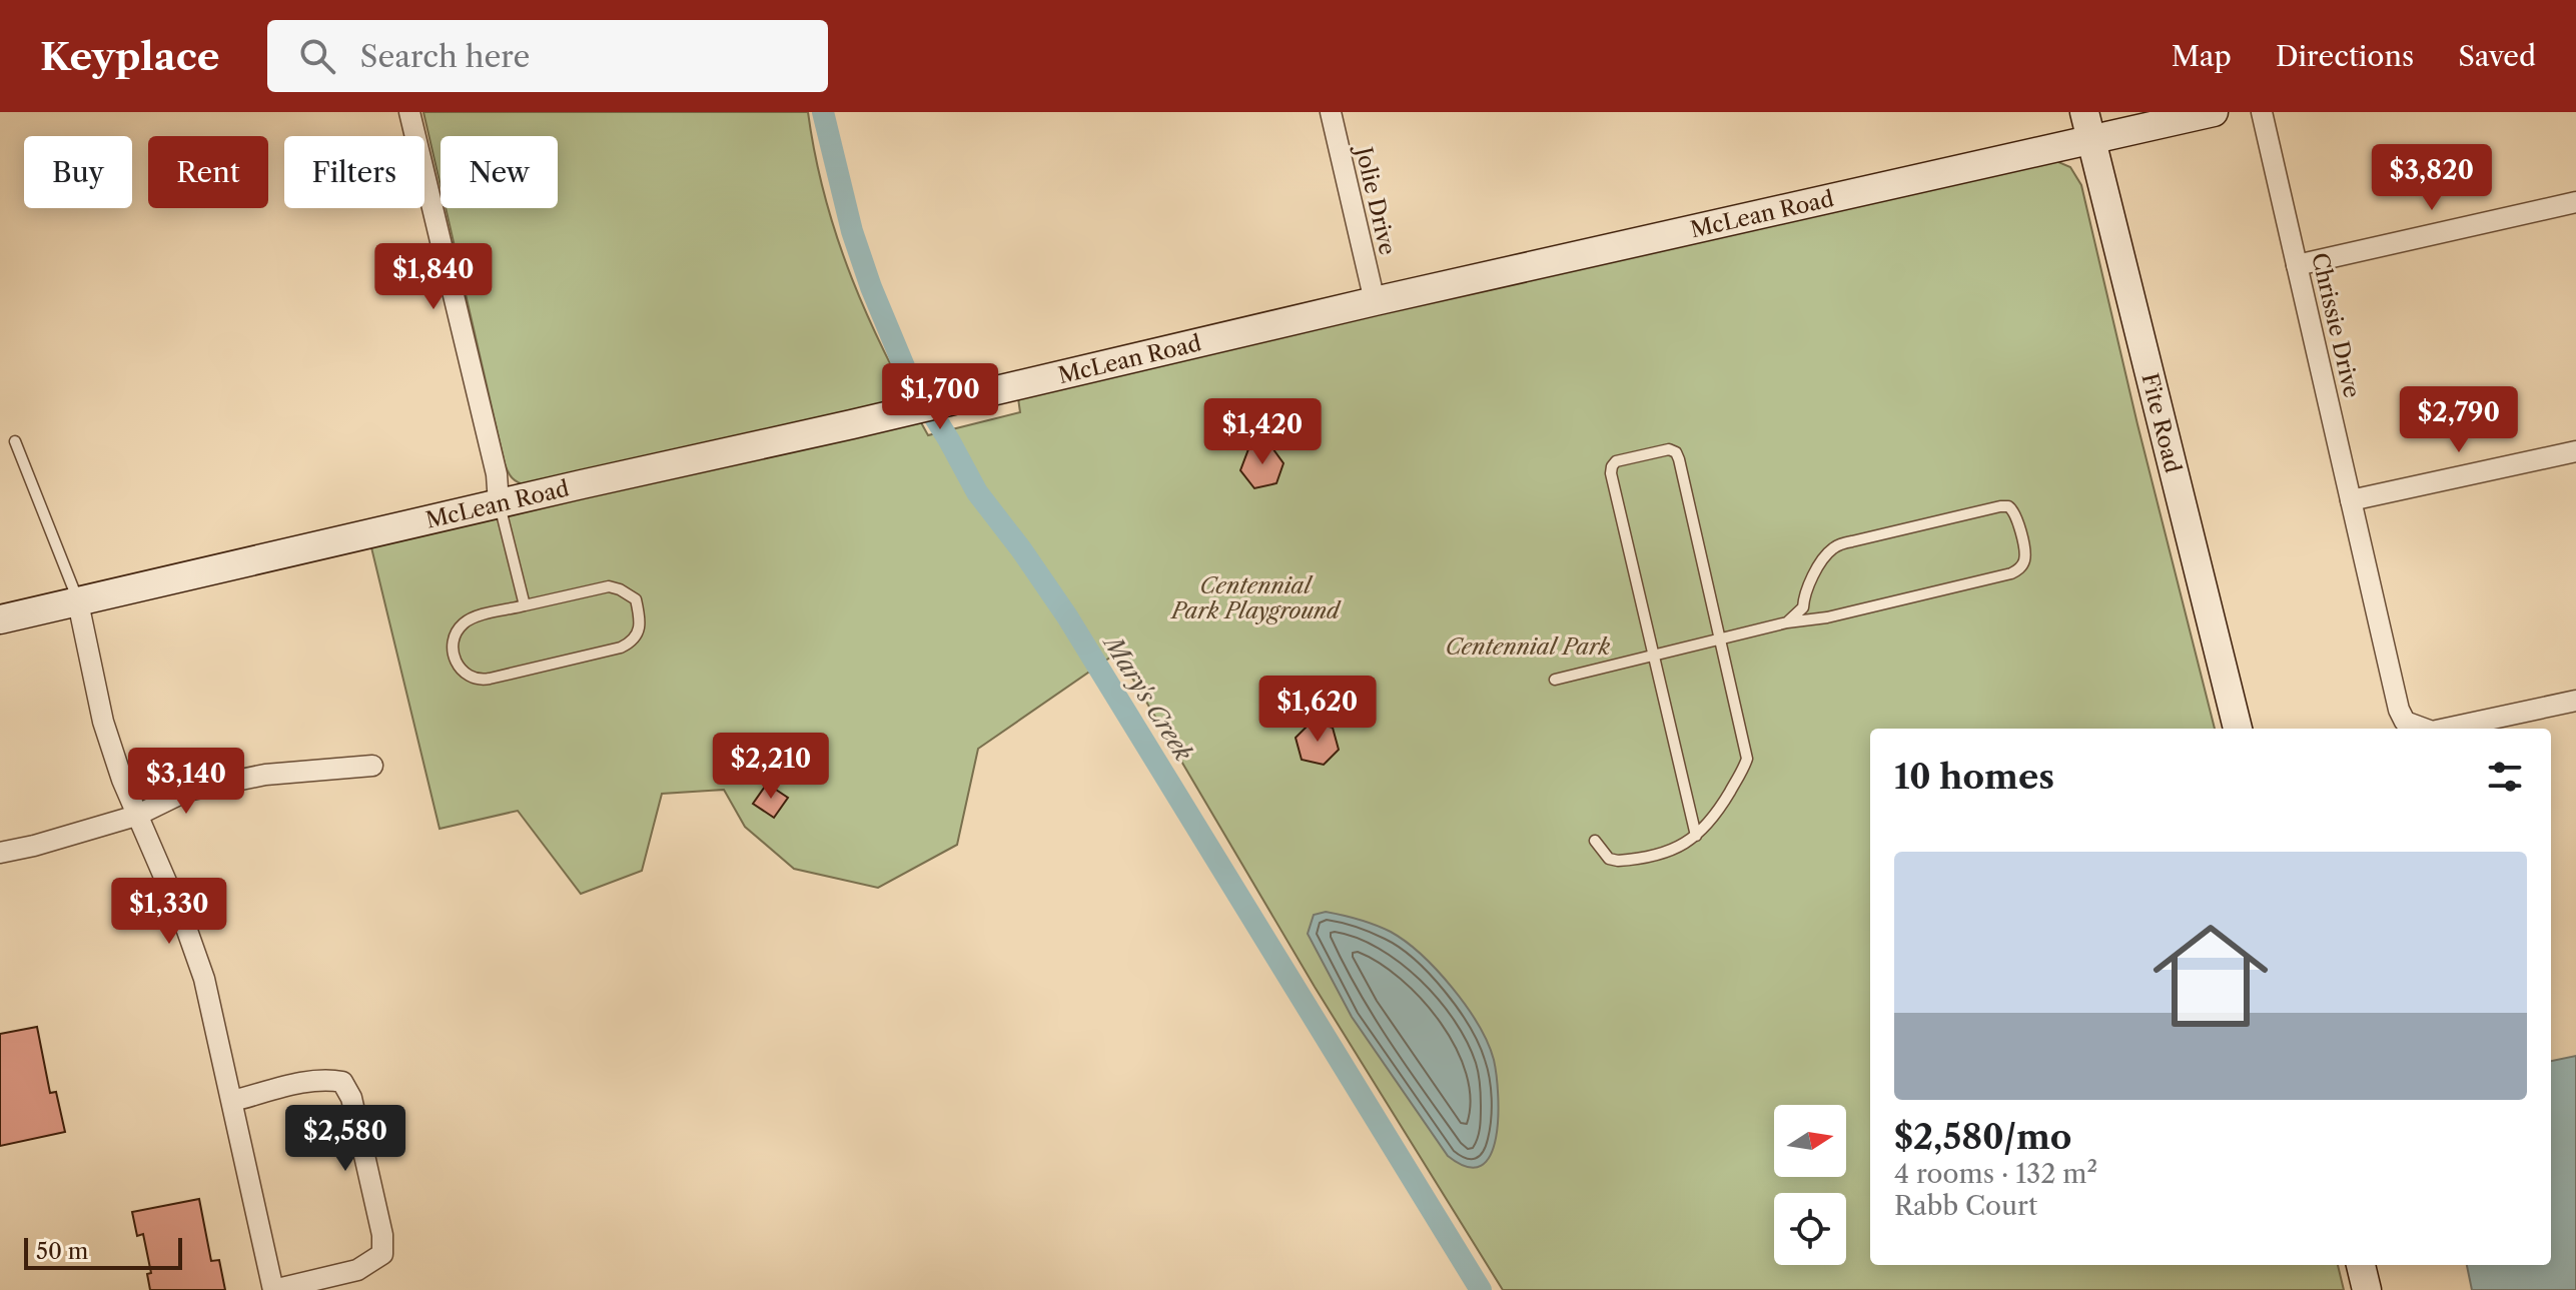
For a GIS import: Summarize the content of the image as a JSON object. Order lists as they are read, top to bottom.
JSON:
{
  "streets": {
    "street": [
      "Jolie Drive",
      "McLean Road",
      "Chrissie Drive",
      "Fite Road"
    ]
  },
  "crossings": [
    ["Jolie Drive", "McLean Road"],
    ["McLean Road", "Fite Road"]
  ],
  "water": ["Mary's Creek"],
  "parks": ["Centennial Park Playground", "Centennial Park"],
  "scale_bar": "50 m",
  "north": "right",
  "page": {
    "header": "Keyplace",
    "search": "Search here",
    "nav": ["Map", "Directions", "Saved"],
    "chip": [
      "Buy",
      "Rent",
      "Filters",
      "New"
    ],
    "price": [
      "$3,820",
      "$1,840",
      "$1,700",
      "$2,790",
      "$1,420",
      "$1,620",
      "$2,210",
      "$3,140",
      "$1,330",
      "$2,580"
    ],
    "heading": "10 homes",
    "list": [
      {
        "name": "$2,580/mo",
        "note": "4 rooms · 132 m² · Rabb Court"
      }
    ],
    "scale": "50 m"
  }
}
